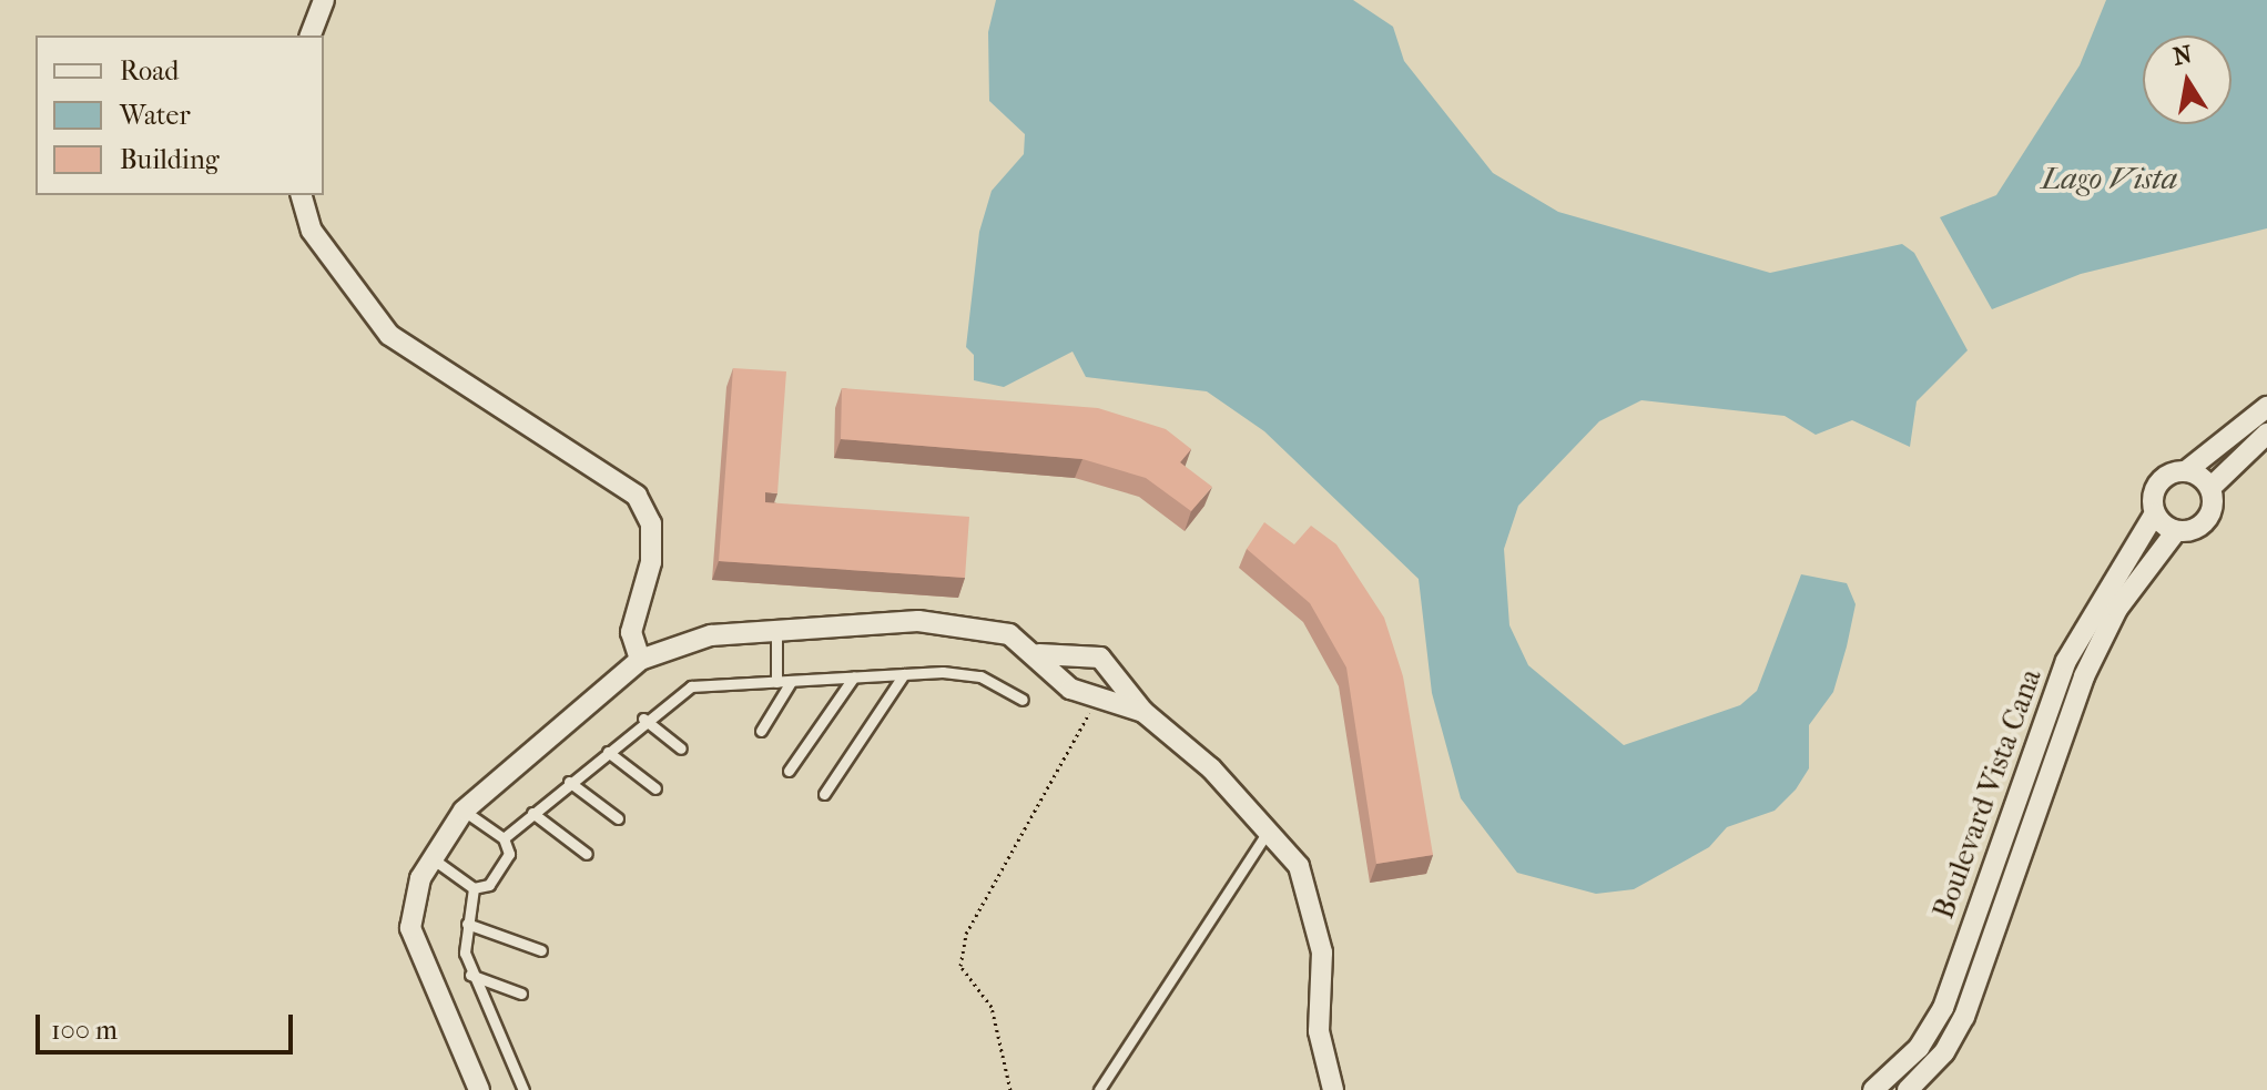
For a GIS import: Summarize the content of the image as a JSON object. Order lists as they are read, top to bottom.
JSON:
{
  "streets": {
    "street": ["Boulevard Vista Cana"]
  },
  "water": ["Lago Vista"],
  "legend": ["Road", "Water", "Building"],
  "scale_bar": "100 m",
  "north": "top"
}
